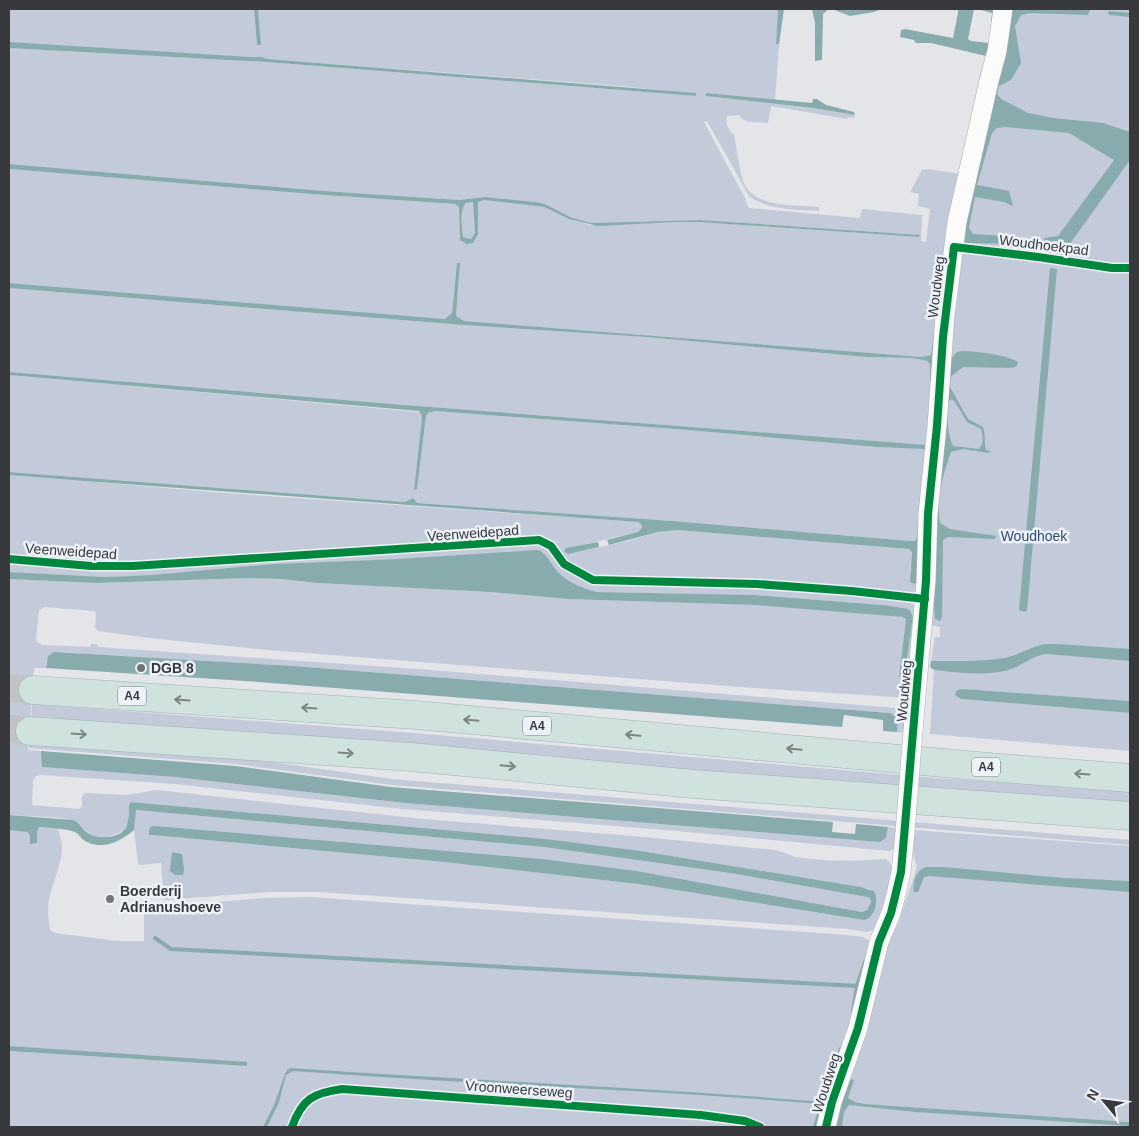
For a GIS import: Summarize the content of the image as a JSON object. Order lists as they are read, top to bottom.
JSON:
{
  "streets": {
    "highway": ["A4"],
    "street": ["Woudweg"],
    "cycle path": ["Woudhoekpad", "Veenweidepad", "Vroonweerseweg"]
  },
  "parks": ["Woudhoek"],
  "places": ["DGB 8", "Boerderij Adrianushoeve"],
  "north": "top left"
}
